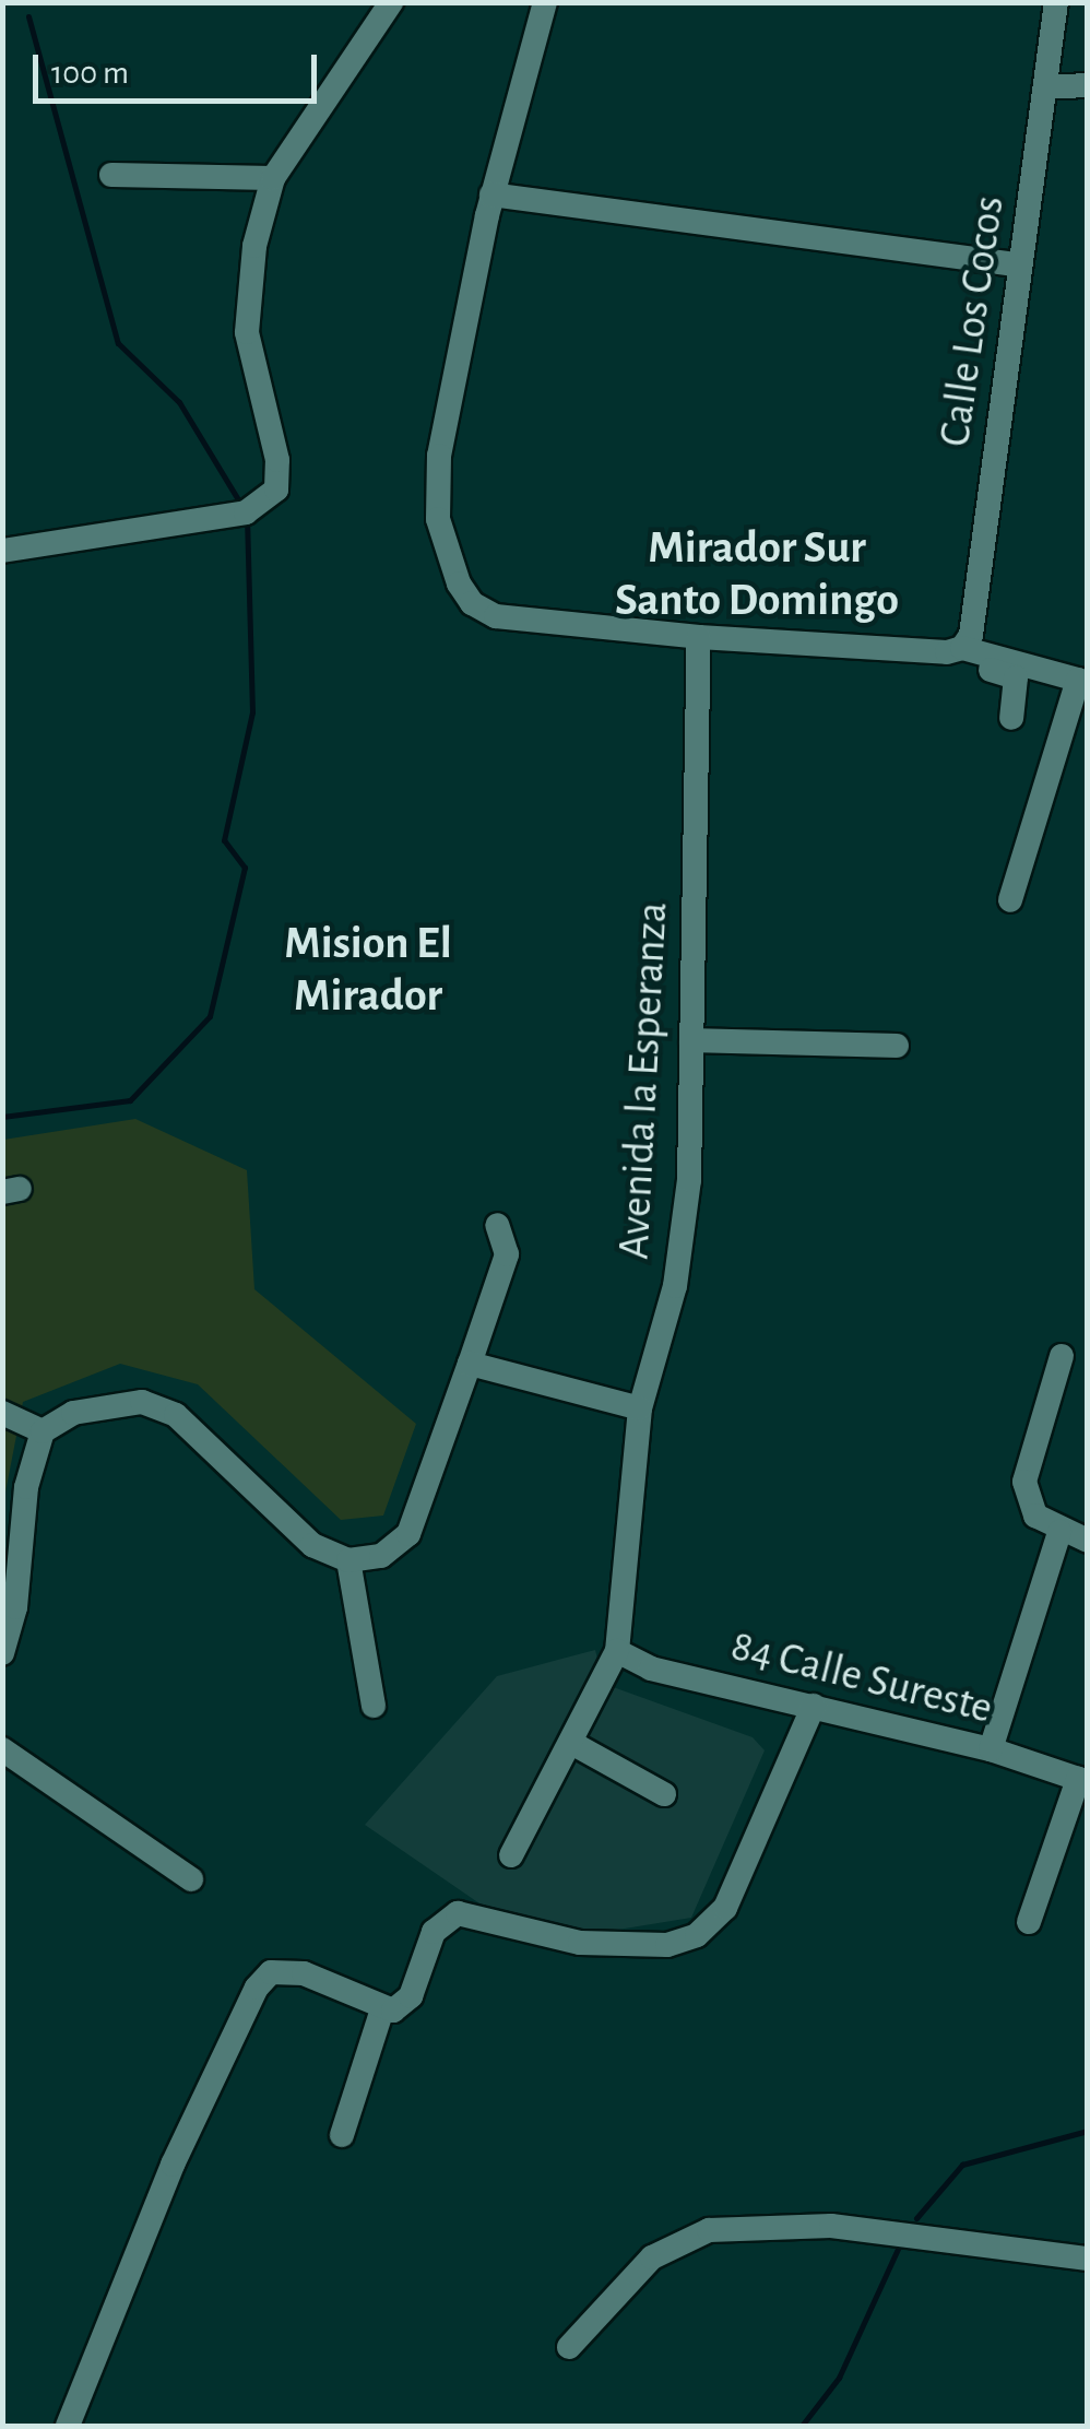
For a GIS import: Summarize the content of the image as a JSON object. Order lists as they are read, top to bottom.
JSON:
{
  "streets": {
    "street": ["Calle Los Cocos", "Avenida la Esperanza", "84 Calle Sureste"]
  },
  "crossings": [
    ["Avenida la Esperanza", "84 Calle Sureste"]
  ],
  "districts": ["Mirador Sur Santo Domingo", "Mision El Mirador"],
  "scale_bar": "100 m"
}
